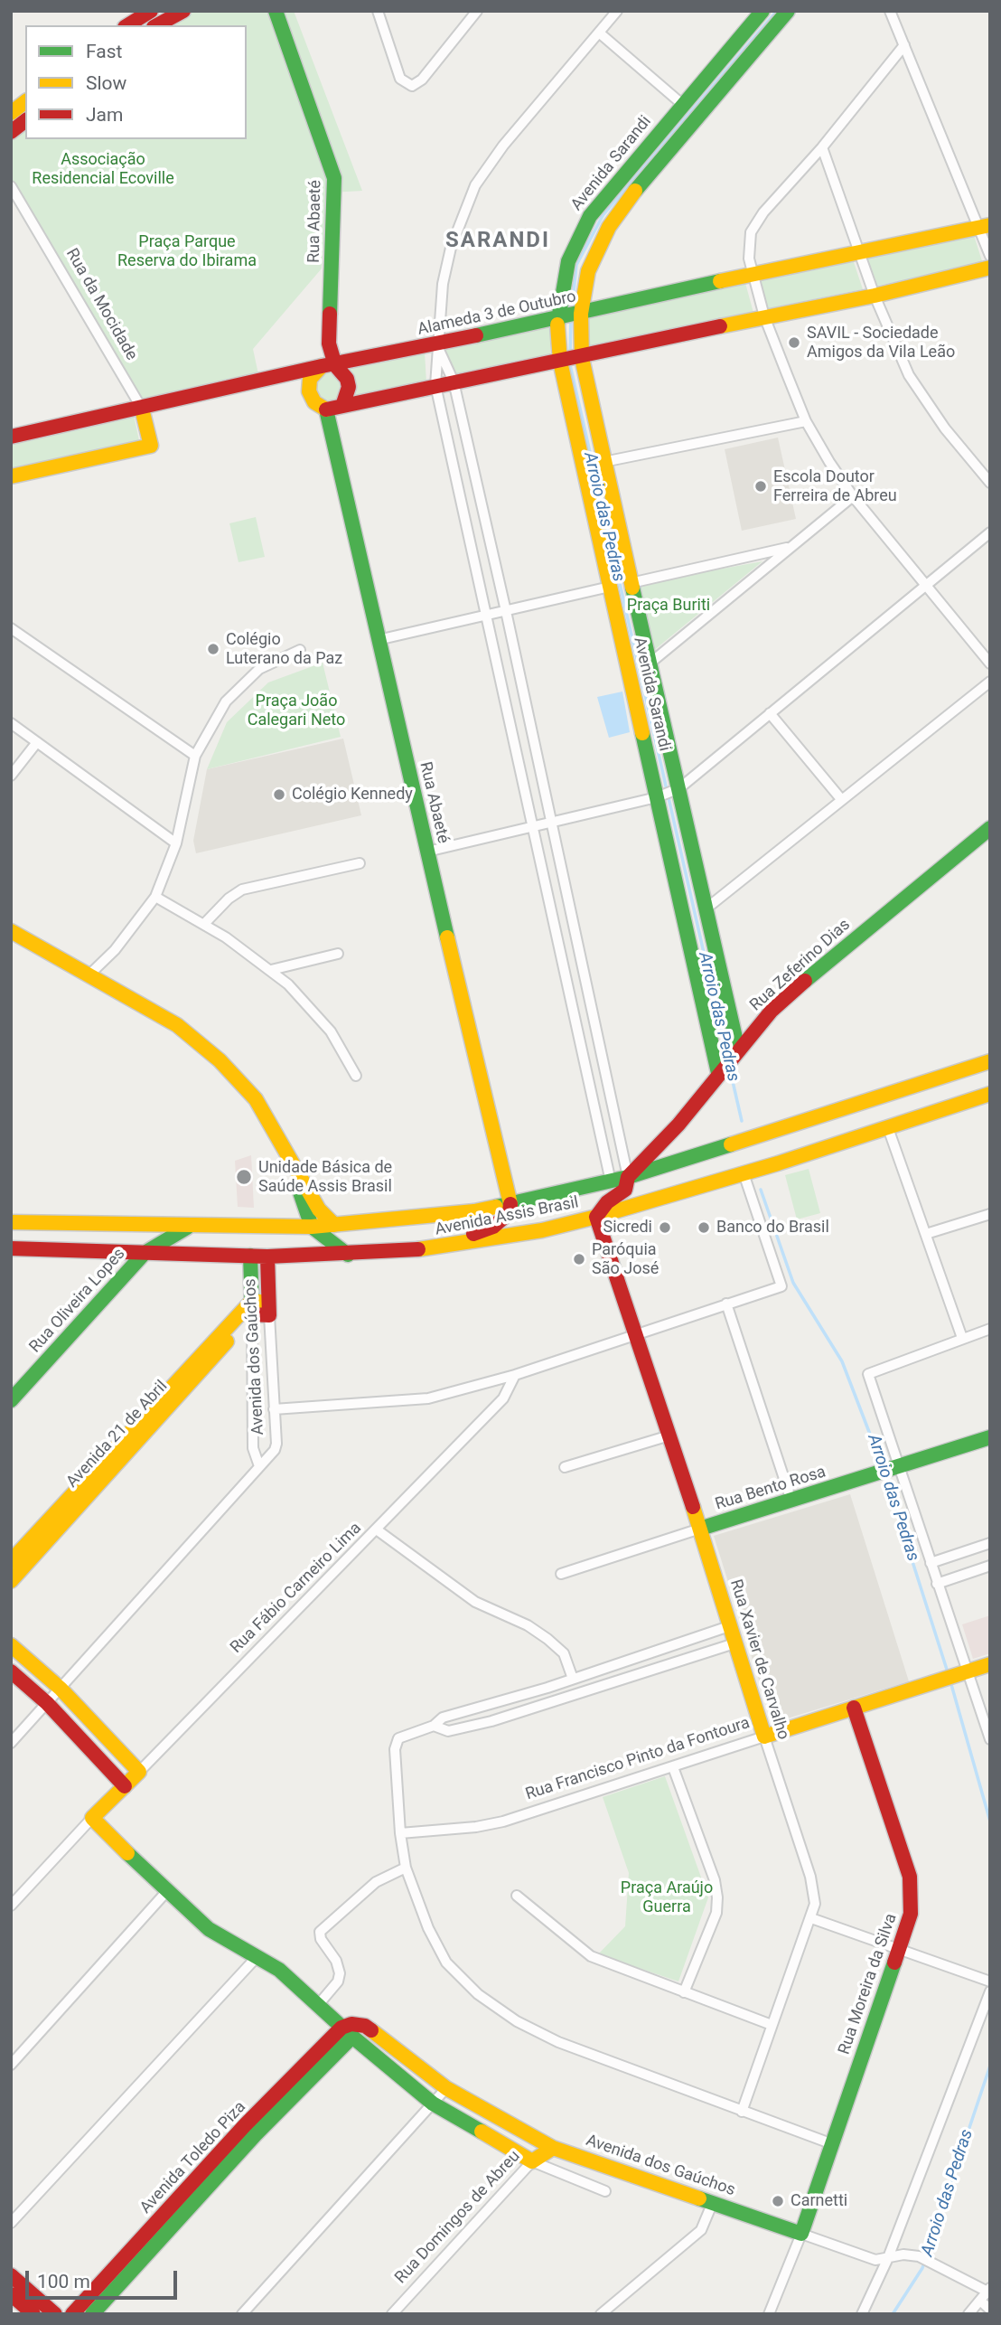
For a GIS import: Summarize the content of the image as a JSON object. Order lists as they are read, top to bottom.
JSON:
{
  "streets": {
    "street": [
      "Avenida Sarandi",
      "Rua Abaeté",
      "Rua da Mocidade",
      "Alameda 3 de Outubro",
      "Rua Zeferino Dias",
      "Avenida Assis Brasil",
      "Rua Oliveira Lopes",
      "Avenida dos Gaúchos",
      "Avenida 21 de Abril",
      "Rua Bento Rosa",
      "Rua Fábio Carneiro Lima",
      "Rua Xavier de Carvalho",
      "Rua Francisco Pinto da Fontoura",
      "Rua Moreira da Silva",
      "Avenida Toledo Piza",
      "Rua Domingos de Abreu"
    ]
  },
  "crossings": [
    ["Avenida Sarandi", "Alameda 3 de Outubro"],
    ["Avenida Sarandi", "Rua Zeferino Dias"],
    ["Rua Abaeté", "Alameda 3 de Outubro"],
    ["Rua Abaeté", "Avenida Assis Brasil"],
    ["Rua da Mocidade", "Alameda 3 de Outubro"],
    ["Rua Zeferino Dias", "Avenida Assis Brasil"],
    ["Rua Zeferino Dias", "Rua Xavier de Carvalho"],
    ["Avenida Assis Brasil", "Rua Oliveira Lopes"],
    ["Avenida Assis Brasil", "Avenida dos Gaúchos"],
    ["Avenida Assis Brasil", "Rua Xavier de Carvalho"],
    ["Avenida dos Gaúchos", "Avenida 21 de Abril"],
    ["Avenida dos Gaúchos", "Rua Moreira da Silva"],
    ["Avenida dos Gaúchos", "Avenida Toledo Piza"],
    ["Avenida dos Gaúchos", "Rua Domingos de Abreu"],
    ["Rua Bento Rosa", "Rua Xavier de Carvalho"],
    ["Rua Xavier de Carvalho", "Rua Francisco Pinto da Fontoura"],
    ["Rua Francisco Pinto da Fontoura", "Rua Moreira da Silva"]
  ],
  "districts": ["SARANDI"],
  "water": ["Arroio das Pedras"],
  "parks": [
    "Associação Residencial Ecoville",
    "Praça Parque Reserva do Ibirama",
    "Praça Buriti",
    "Praça João Calegari Neto",
    "Praça Araújo Guerra"
  ],
  "places": [
    "SAVIL - Sociedade Amigos da Vila Leão",
    "Escola Doutor Ferreira de Abreu",
    "Colégio Luterano da Paz",
    "Colégio Kennedy",
    "Unidade Básica de Saúde Assis Brasil",
    "Sicredi",
    "Banco do Brasil",
    "Paróquia São José",
    "Carnetti"
  ],
  "legend": ["Fast", "Slow", "Jam"],
  "scale_bar": "100 m"
}
